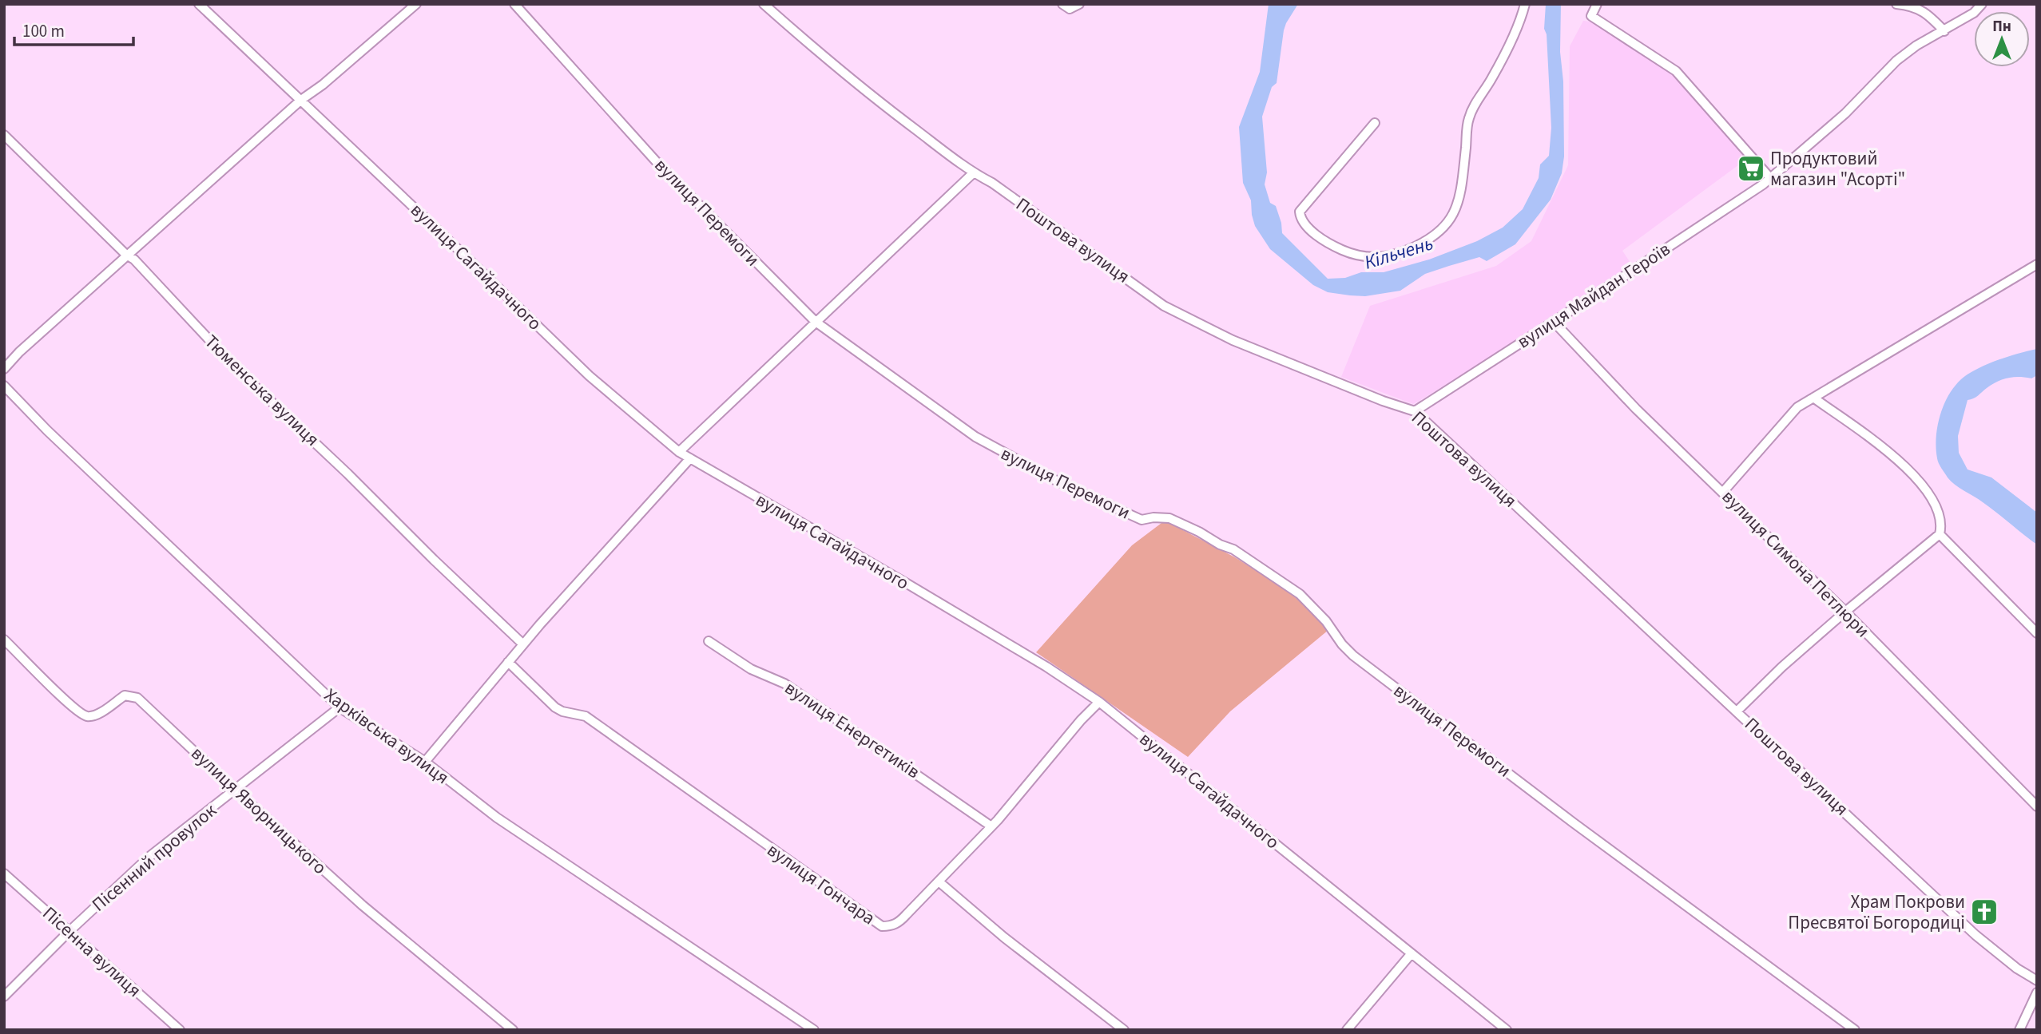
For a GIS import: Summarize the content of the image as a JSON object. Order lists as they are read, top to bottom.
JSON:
{
  "streets": {
    "street": [
      "вулиця Перемоги",
      "Поштова вулиця",
      "вулиця Сагайдачного",
      "вулиця Майдан Героїв",
      "Тюменська вулиця",
      "вулиця Симона Петлюри",
      "вулиця Енергетиків",
      "Харківська вулиця",
      "вулиця Яворницького",
      "Пісенний провулок",
      "вулиця Гончара",
      "Пісенна вулиця"
    ]
  },
  "crossings": [
    ["Поштова вулиця", "вулиця Майдан Героїв"],
    ["вулиця Сагайдачного", "вулиця Гончара"],
    ["вулиця Майдан Героїв", "вулиця Симона Петлюри"],
    ["вулиця Енергетиків", "вулиця Гончара"],
    ["Харківська вулиця", "Пісенний провулок"],
    ["вулиця Яворницького", "Пісенний провулок"],
    ["Пісенний провулок", "Пісенна вулиця"]
  ],
  "water": ["Кільчень"],
  "places": {
    "supermarket": ["Продуктовий магазин \"Асорті\""],
    "church": ["Храм Покрови Пресвятої Богородиці"]
  },
  "scale_bar": "100 m",
  "north": "top"
}
